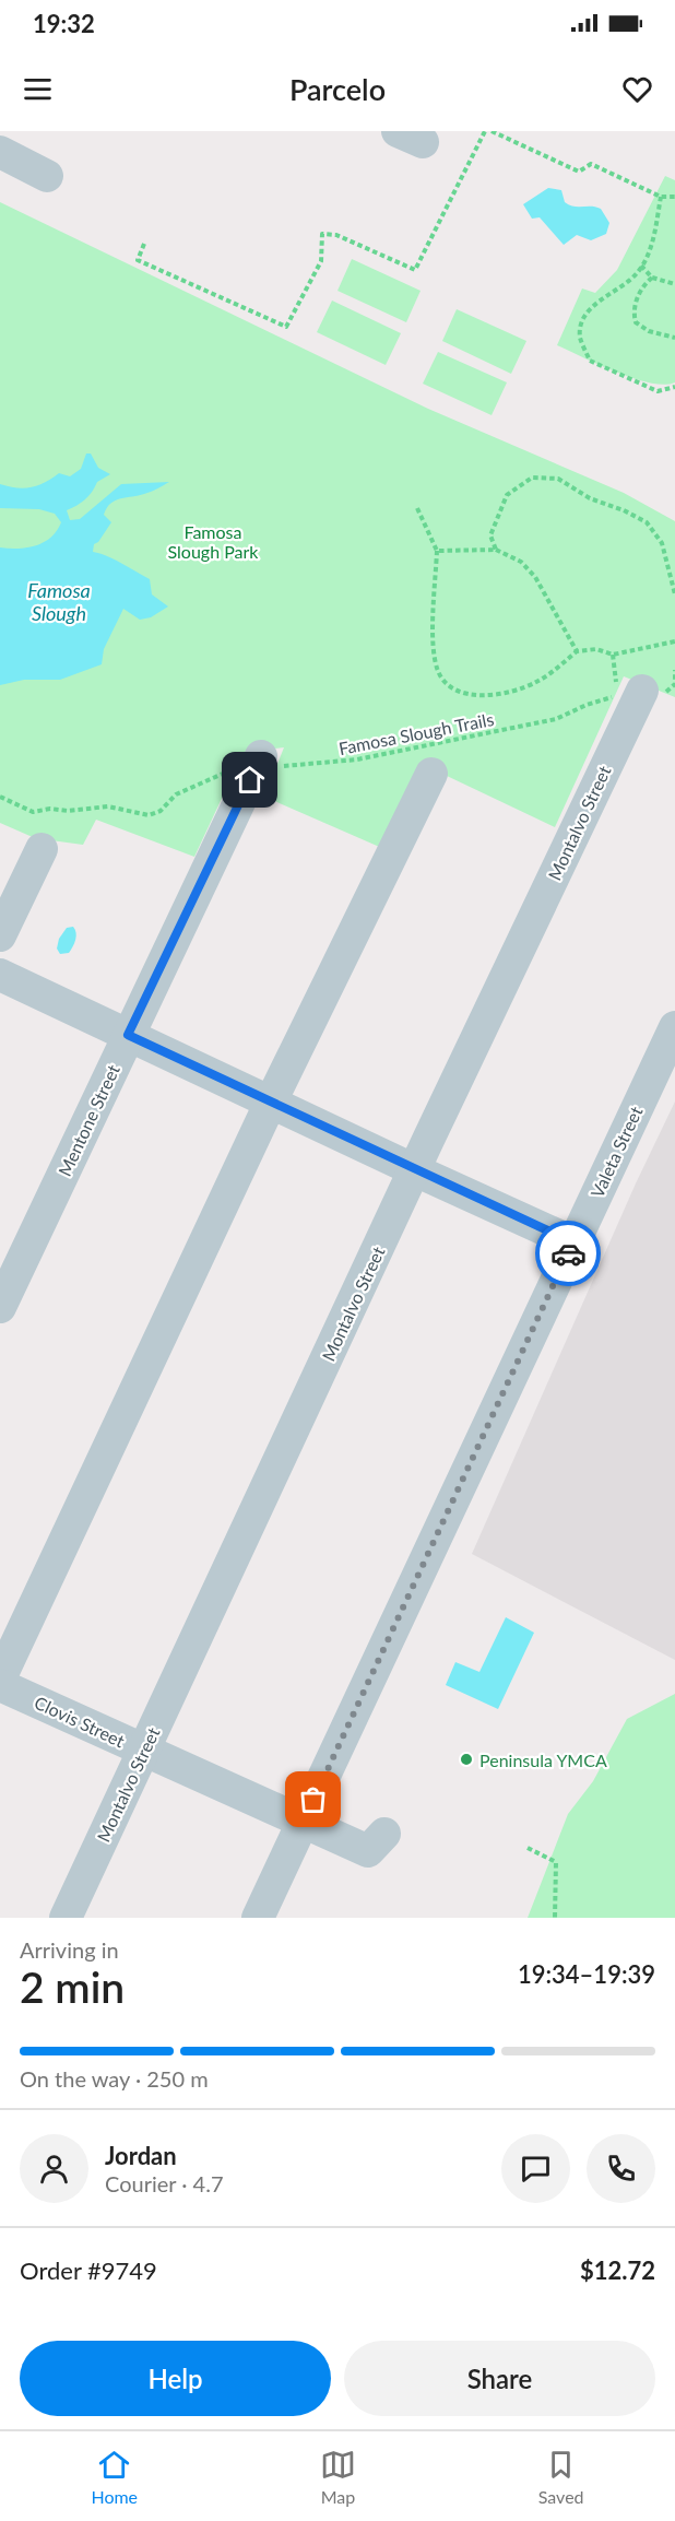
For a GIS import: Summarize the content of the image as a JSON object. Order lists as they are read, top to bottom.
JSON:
{
  "streets": {
    "street": [
      "Montalvo Street",
      "Mentone Street",
      "Valeta Street",
      "Clovis Street"
    ],
    "path": ["Famosa Slough Trails"]
  },
  "crossings": [
    ["Famosa Slough Trails", "Montalvo Street"],
    ["Famosa Slough Trails", "Mentone Street"],
    ["Montalvo Street", "Clovis Street"],
    ["Valeta Street", "Clovis Street"]
  ],
  "water": ["Famosa Slough"],
  "parks": ["Famosa Slough Park"],
  "places": ["Peninsula YMCA"],
  "page": {
    "status": "19:32",
    "header": "Parcelo",
    "heading": ["2 min", "Arriving in", "19:34–19:39"],
    "panel": [
      "Jordan",
      "Courier · 4.7",
      "Order #9749",
      "$12.72"
    ],
    "bar": "On the way · 250 m",
    "buttons": ["Help", "Share"],
    "tabs": ["Home", "Map", "Saved"]
  }
}
